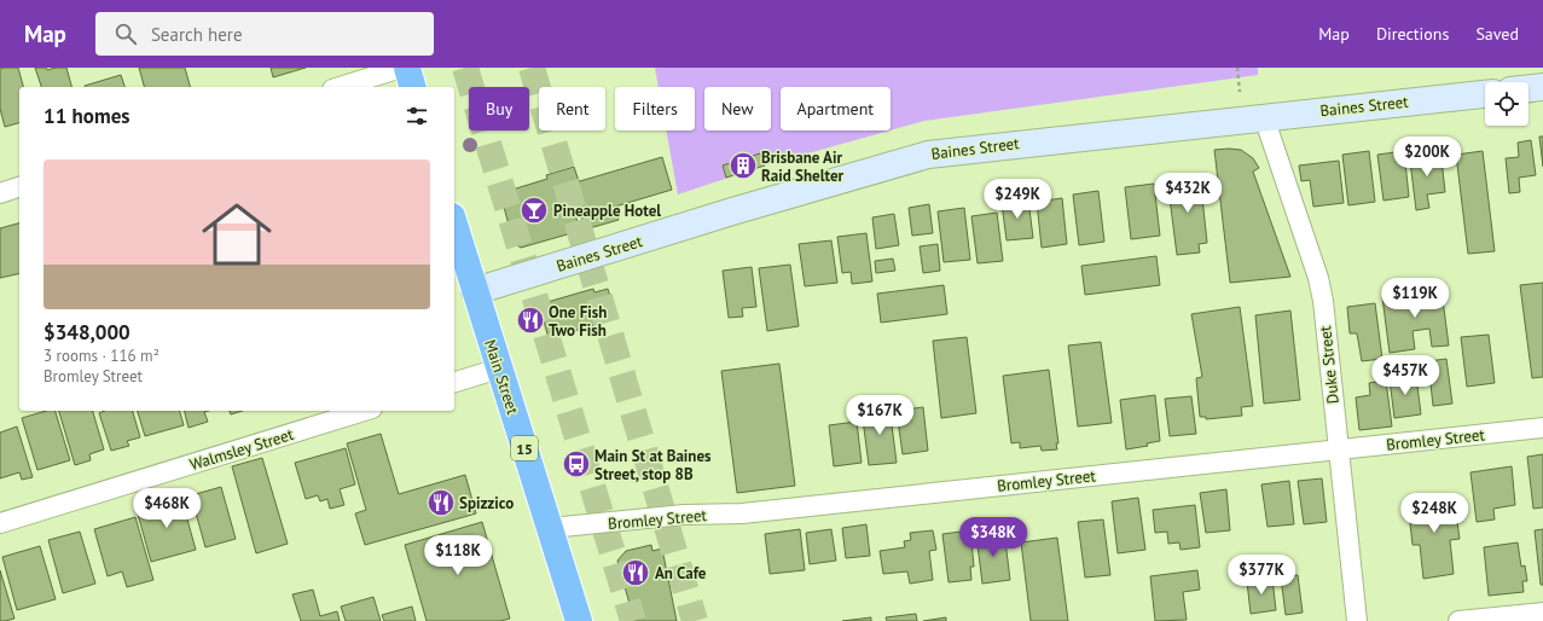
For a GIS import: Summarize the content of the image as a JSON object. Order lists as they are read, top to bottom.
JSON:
{
  "streets": {
    "highway": ["Main Street", "15"],
    "street": [
      "Baines Street",
      "Duke Street",
      "Bromley Street",
      "Walmsley Street"
    ]
  },
  "crossings": [
    ["Baines Street", "Duke Street"],
    ["Baines Street", "Main Street"],
    ["Duke Street", "Bromley Street"],
    ["Main Street", "Bromley Street"]
  ],
  "places": {
    "building": ["Brisbane Air Raid Shelter"],
    "bar": ["Pineapple Hotel"],
    "restaurant": ["One Fish Two Fish", "Spizzico", "An Cafe"],
    "bus stop": ["Main St at Baines Street, stop 8B"]
  },
  "page": {
    "header": "Map",
    "search": "Search here",
    "nav": ["Map", "Directions", "Saved"],
    "chip": [
      "Buy",
      "Rent",
      "Filters",
      "New",
      "Apartment"
    ],
    "heading": "11 homes",
    "price": [
      "$200K",
      "$432K",
      "$249K",
      "$119K",
      "$457K",
      "$167K",
      "$468K",
      "$248K",
      "$348K",
      "$118K",
      "$377K"
    ],
    "list": [
      {
        "name": "$348,000",
        "note": "3 rooms · 116 m² · Bromley Street"
      }
    ]
  }
}
